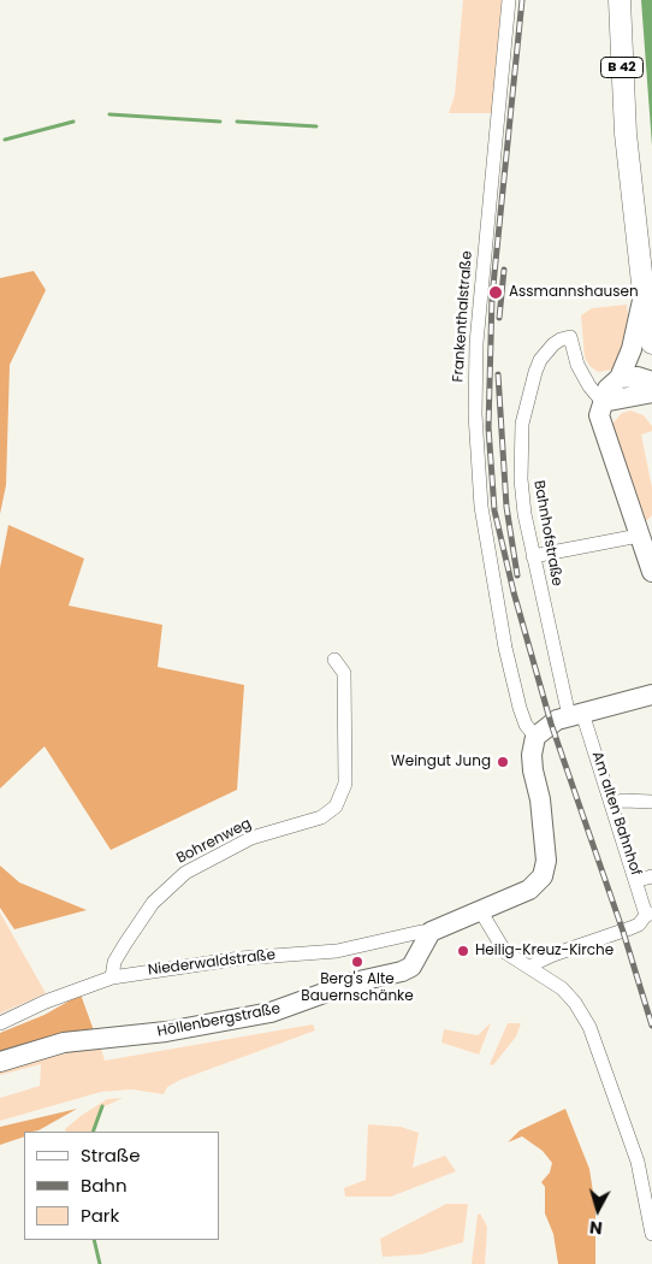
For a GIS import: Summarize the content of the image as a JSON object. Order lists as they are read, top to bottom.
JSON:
{
  "streets": {
    "main road": ["B 42", "Höllenbergstraße"],
    "street": [
      "Frankenthalstraße",
      "Bahnhofstraße",
      "Am alten Bahnhof",
      "Bohrenweg",
      "Niederwaldstraße"
    ]
  },
  "crossings": [
    ["Bahnhofstraße", "Am alten Bahnhof"],
    ["Bohrenweg", "Niederwaldstraße"],
    ["Niederwaldstraße", "Höllenbergstraße"]
  ],
  "places": [
    "Assmannshausen",
    "Weingut Jung",
    "Heilig-Kreuz-Kirche",
    "Berg's Alte Bauernschänke"
  ],
  "legend": ["Straße", "Bahn", "Park"],
  "north": "bottom"
}
